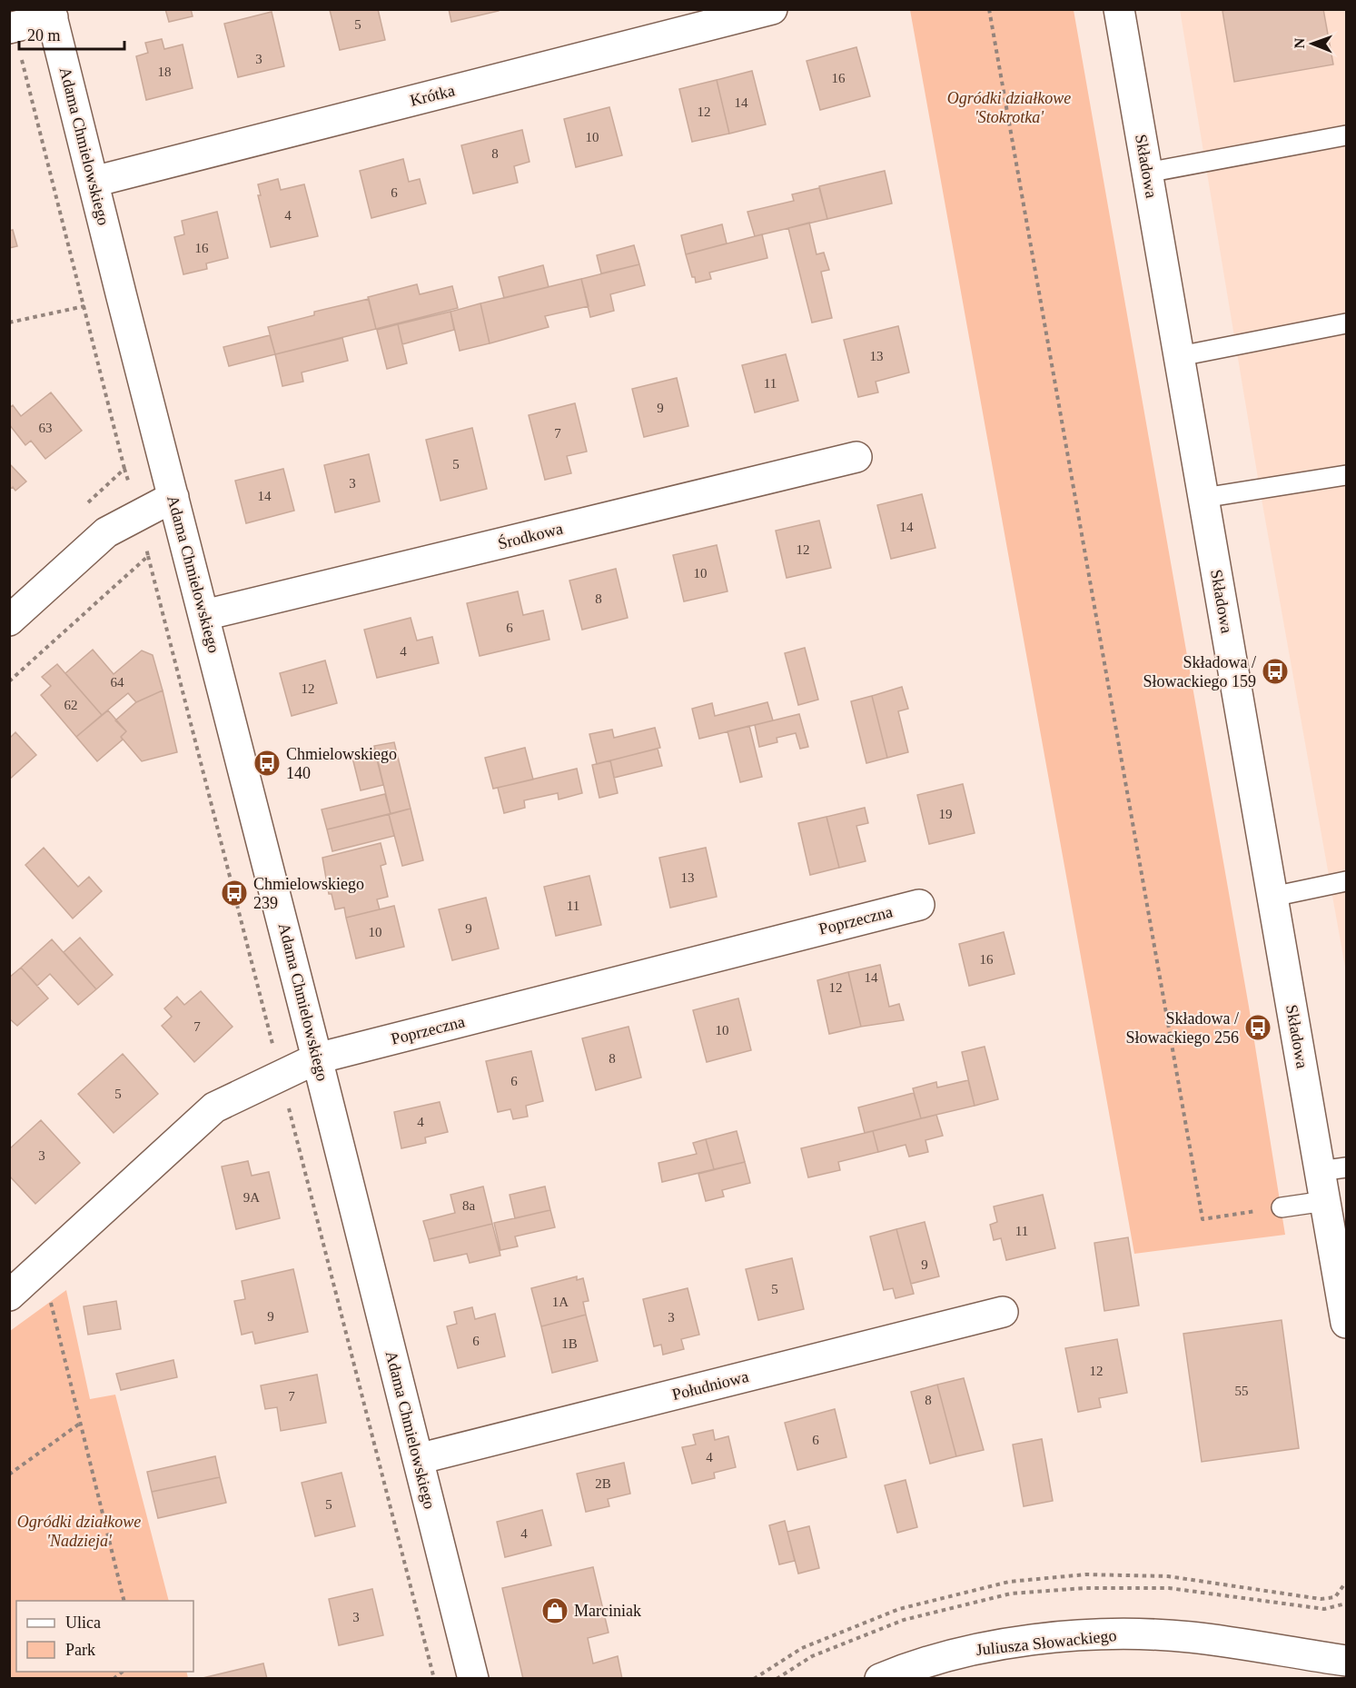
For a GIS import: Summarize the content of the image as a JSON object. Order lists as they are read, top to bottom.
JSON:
{
  "streets": {
    "street": [
      "Krótka",
      "Adama Chmielowskiego",
      "Składowa",
      "Środkowa",
      "Poprzeczna",
      "Południowa",
      "Juliusza Słowackiego"
    ]
  },
  "crossings": [
    ["Krótka", "Adama Chmielowskiego"],
    ["Adama Chmielowskiego", "Środkowa"],
    ["Adama Chmielowskiego", "Poprzeczna"],
    ["Adama Chmielowskiego", "Południowa"]
  ],
  "parks": ["Ogródki działkowe 'Stokrotka'", "Ogródki działkowe 'Nadzieja'"],
  "places": {
    "bus stop": [
      "Składowa / Słowackiego 159",
      "Chmielowskiego 140",
      "Chmielowskiego 239",
      "Składowa / Słowackiego 256"
    ],
    "shop": ["Marciniak"]
  },
  "house_numbers": [
    "5",
    "3",
    "18",
    "16",
    "14",
    "12",
    "10",
    "8",
    "6",
    "4",
    "16",
    "13",
    "11",
    "9",
    "63",
    "7",
    "5",
    "3",
    "14",
    "14",
    "12",
    "10",
    "8",
    "6",
    "4",
    "64",
    "12",
    "62",
    "19",
    "13",
    "11",
    "9",
    "10",
    "16",
    "14",
    "12",
    "7",
    "10",
    "8",
    "6",
    "5",
    "4",
    "3",
    "9A",
    "8a",
    "11",
    "9",
    "5",
    "1A",
    "9",
    "3",
    "6",
    "1B",
    "12",
    "55",
    "7",
    "8",
    "6",
    "4",
    "2B",
    "5",
    "4",
    "3"
  ],
  "legend": ["Ulica", "Park"],
  "scale_bar": "20 m",
  "north": "left"
}
